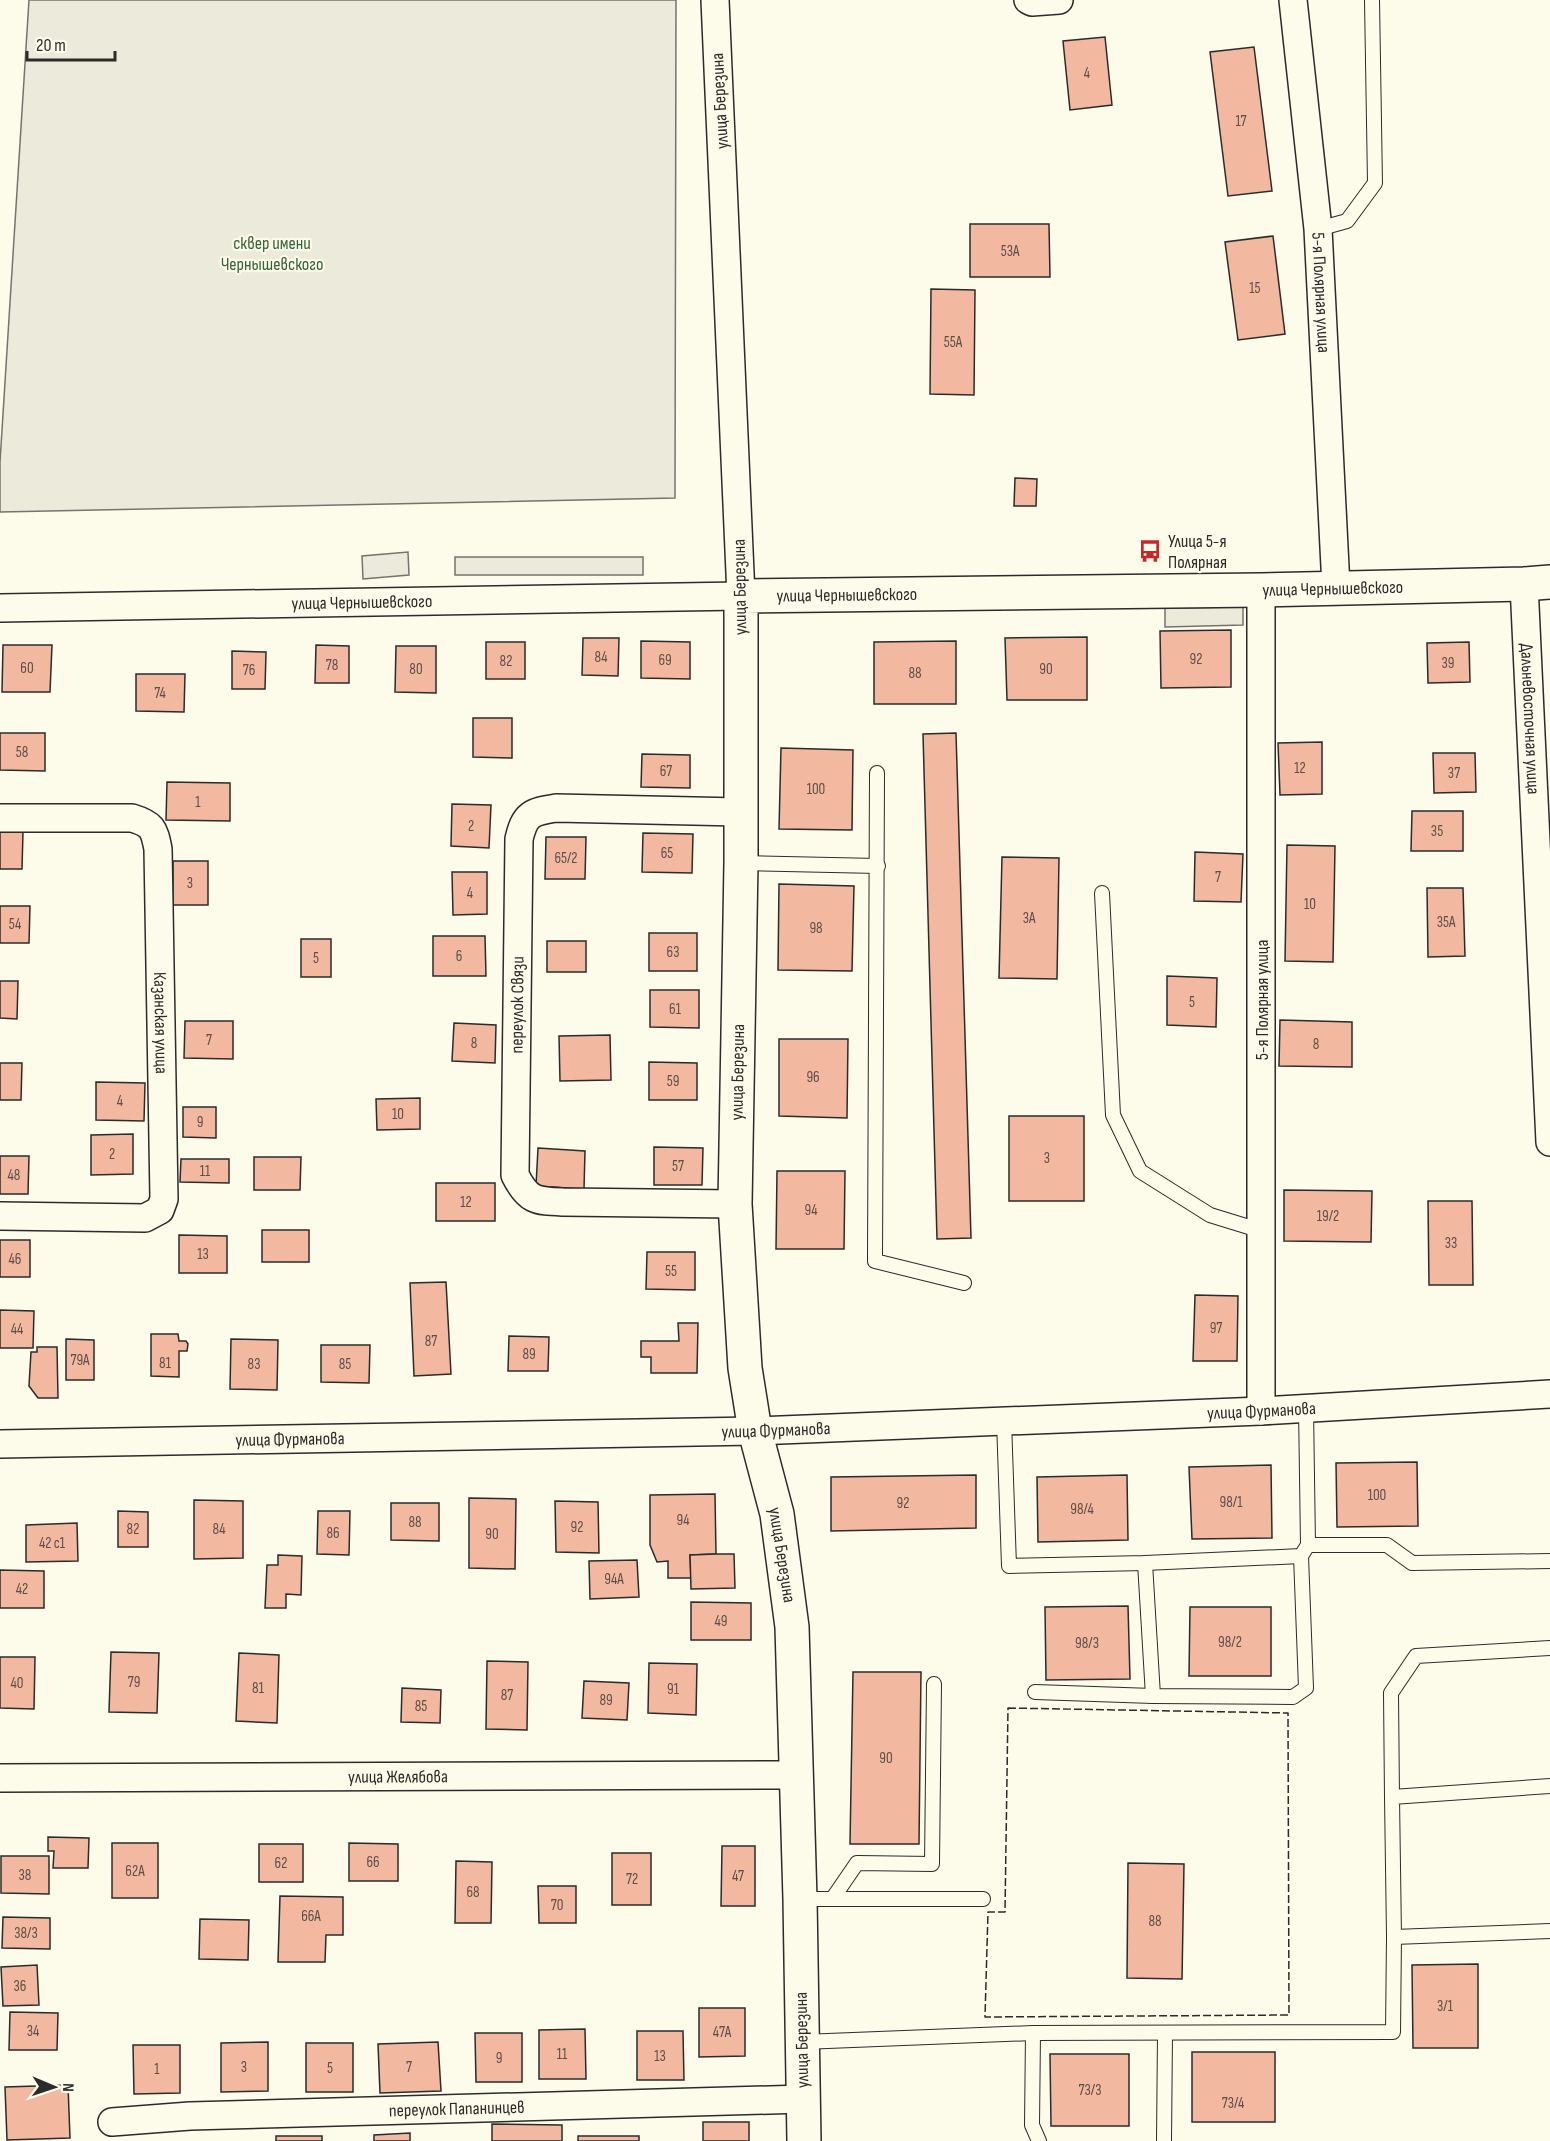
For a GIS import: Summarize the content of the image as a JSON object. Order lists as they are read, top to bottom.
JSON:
{
  "streets": {
    "street": [
      "улица Березина",
      "5-я Полярная улица",
      "улица Чернышевского",
      "Дальневосточная улица",
      "переулок Связи",
      "Казанская улица",
      "улица Фурманова",
      "улица Желябова",
      "переулок Папанинцев"
    ]
  },
  "crossings": [
    ["улица Березина", "улица Чернышевского"],
    ["улица Березина", "переулок Связи"],
    ["улица Березина", "улица Фурманова"],
    ["улица Березина", "улица Желябова"],
    ["улица Березина", "переулок Папанинцев"],
    ["5-я Полярная улица", "улица Чернышевского"],
    ["5-я Полярная улица", "улица Фурманова"],
    ["улица Чернышевского", "Дальневосточная улица"]
  ],
  "parks": ["сквер имени Чернышевского"],
  "places": {
    "bus stop": ["Улица 5-я Полярная"]
  },
  "house_numbers": [
    "4",
    "17",
    "53А",
    "15",
    "55А",
    "84",
    "92",
    "69",
    "82",
    "39",
    "78",
    "60",
    "80",
    "90",
    "76",
    "88",
    "74",
    "58",
    "12",
    "67",
    "37",
    "100",
    "1",
    "2",
    "35",
    "65",
    "65/2",
    "7",
    "3",
    "4",
    "10",
    "3А",
    "35А",
    "54",
    "98",
    "63",
    "6",
    "5",
    "5",
    "61",
    "7",
    "8",
    "8",
    "96",
    "59",
    "4",
    "10",
    "9",
    "2",
    "3",
    "57",
    "11",
    "48",
    "12",
    "94",
    "19/2",
    "33",
    "13",
    "46",
    "55",
    "97",
    "44",
    "87",
    "89",
    "79А",
    "81",
    "83",
    "85",
    "100",
    "98/1",
    "92",
    "98/4",
    "94",
    "88",
    "92",
    "82",
    "84",
    "86",
    "90",
    "42 с1",
    "94А",
    "42",
    "49",
    "98/2",
    "98/3",
    "79",
    "40",
    "81",
    "91",
    "87",
    "89",
    "85",
    "90",
    "66",
    "62",
    "62А",
    "38",
    "47",
    "72",
    "68",
    "70",
    "66А",
    "88",
    "38/3",
    "36",
    "3/1",
    "34",
    "47А",
    "11",
    "13",
    "9",
    "3",
    "7",
    "5",
    "1",
    "73/3",
    "73/4"
  ],
  "scale_bar": "20 m",
  "north": "right"
}
